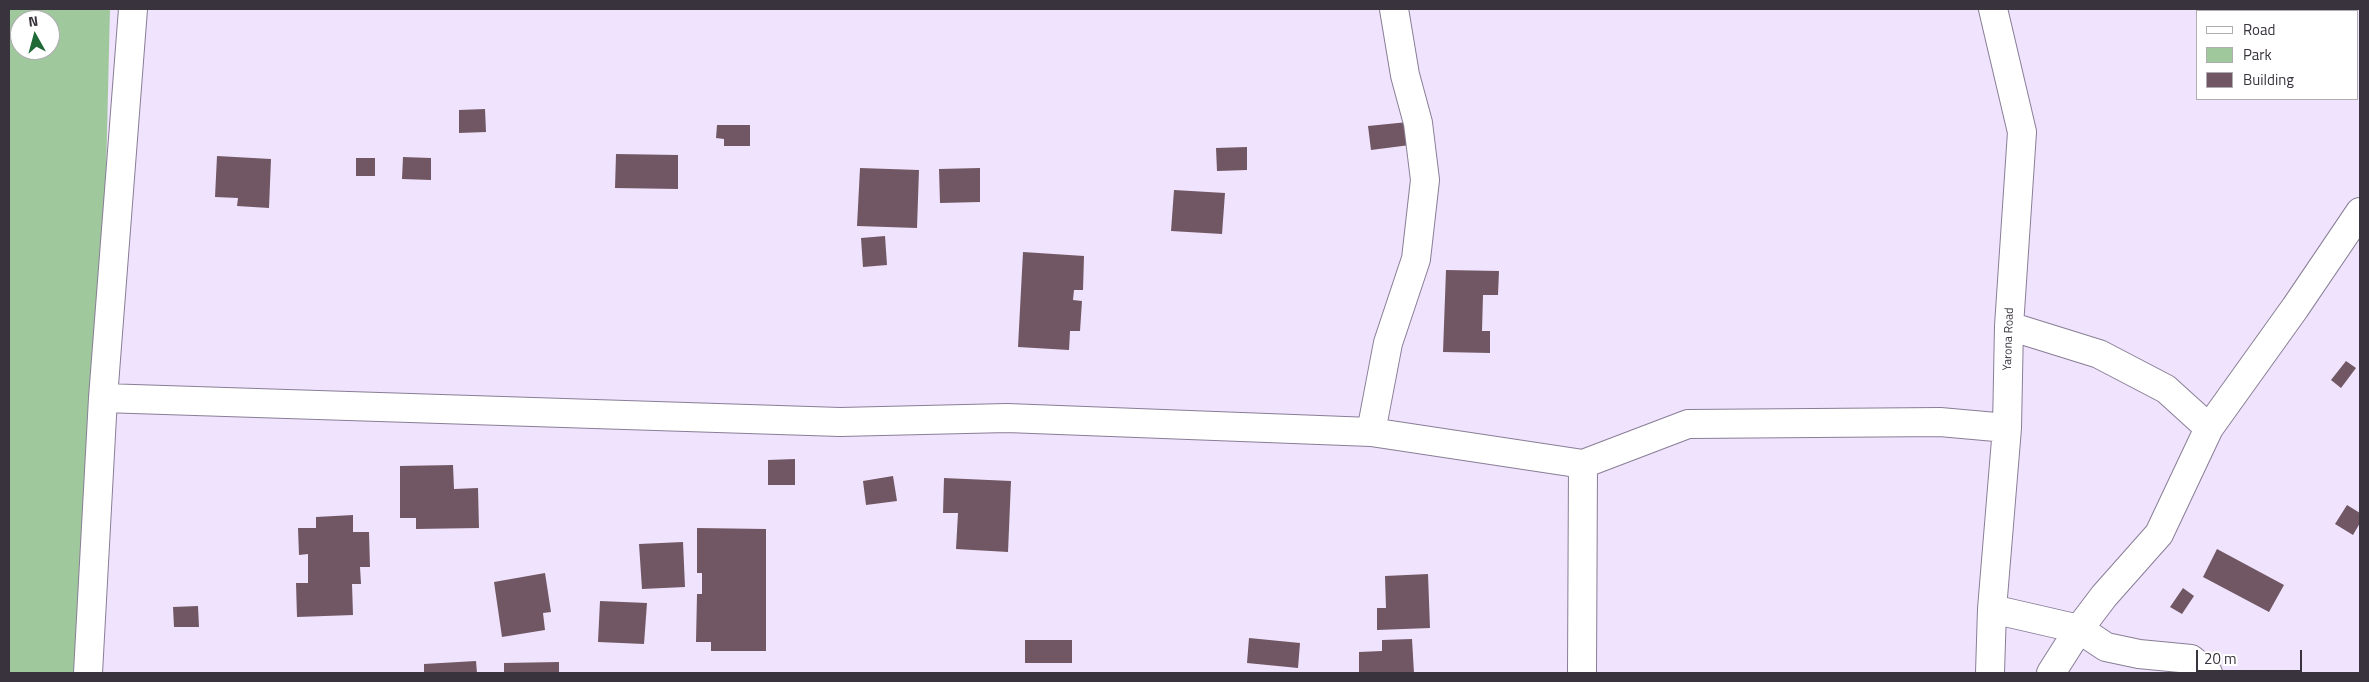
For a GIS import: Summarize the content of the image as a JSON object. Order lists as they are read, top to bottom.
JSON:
{
  "streets": {
    "street": ["Yarona Road"]
  },
  "legend": ["Road", "Park", "Building"],
  "scale_bar": "20 m",
  "north": "top"
}
